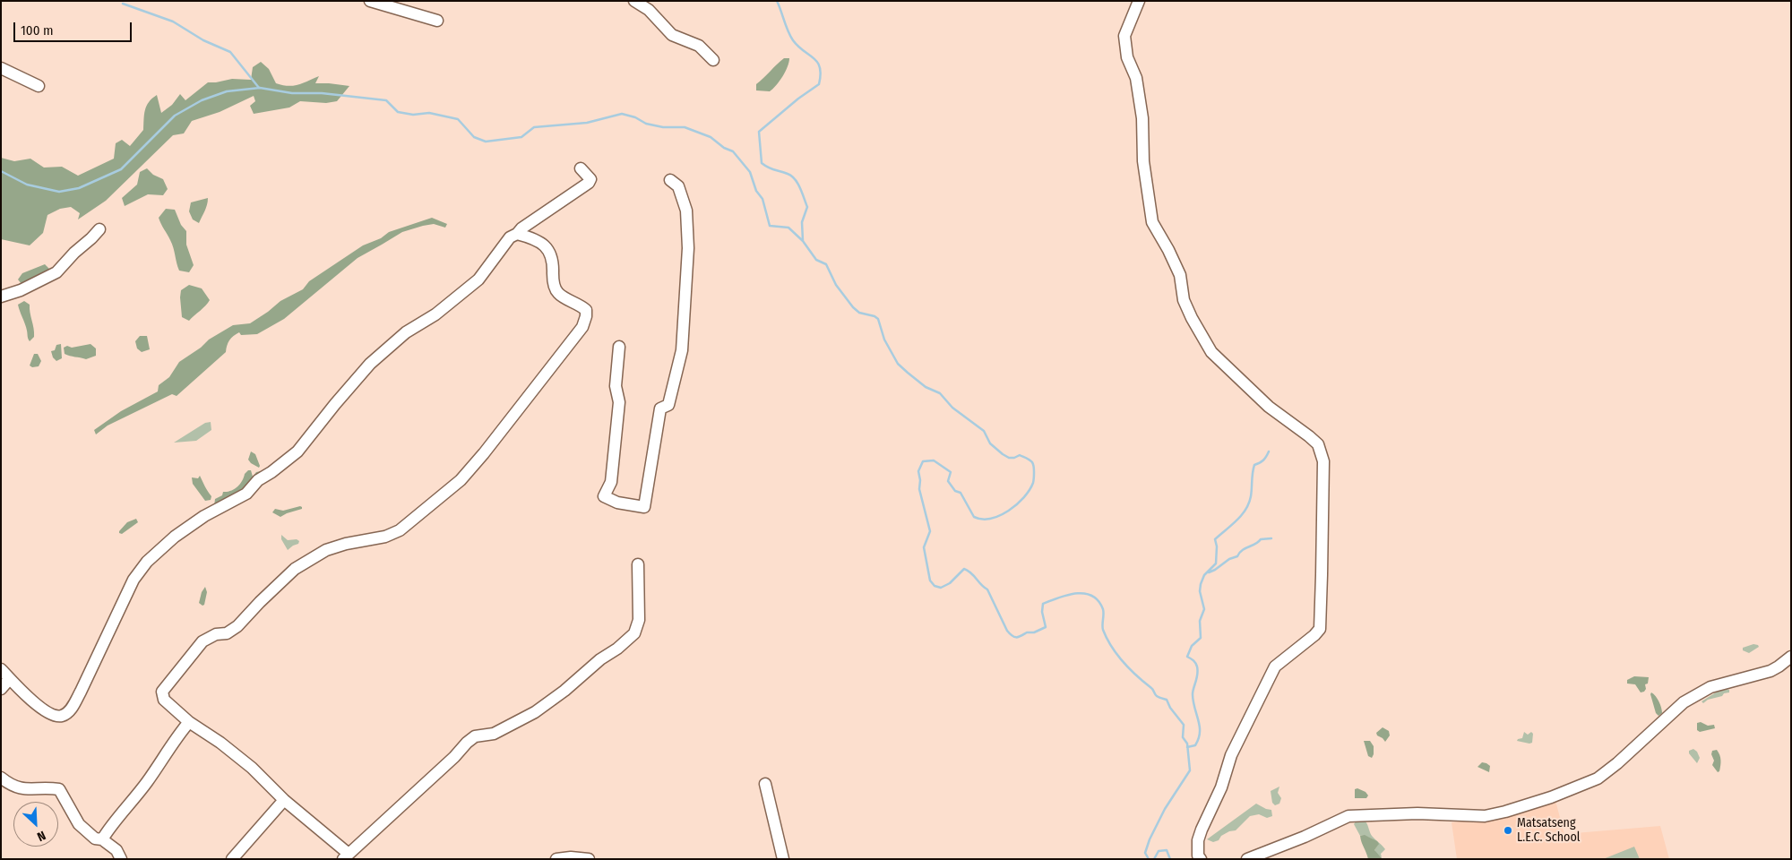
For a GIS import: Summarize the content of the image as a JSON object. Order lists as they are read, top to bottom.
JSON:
{
  "places": ["Matsatseng L.E.C. School"],
  "scale_bar": "100 m",
  "north": "bottom right"
}
